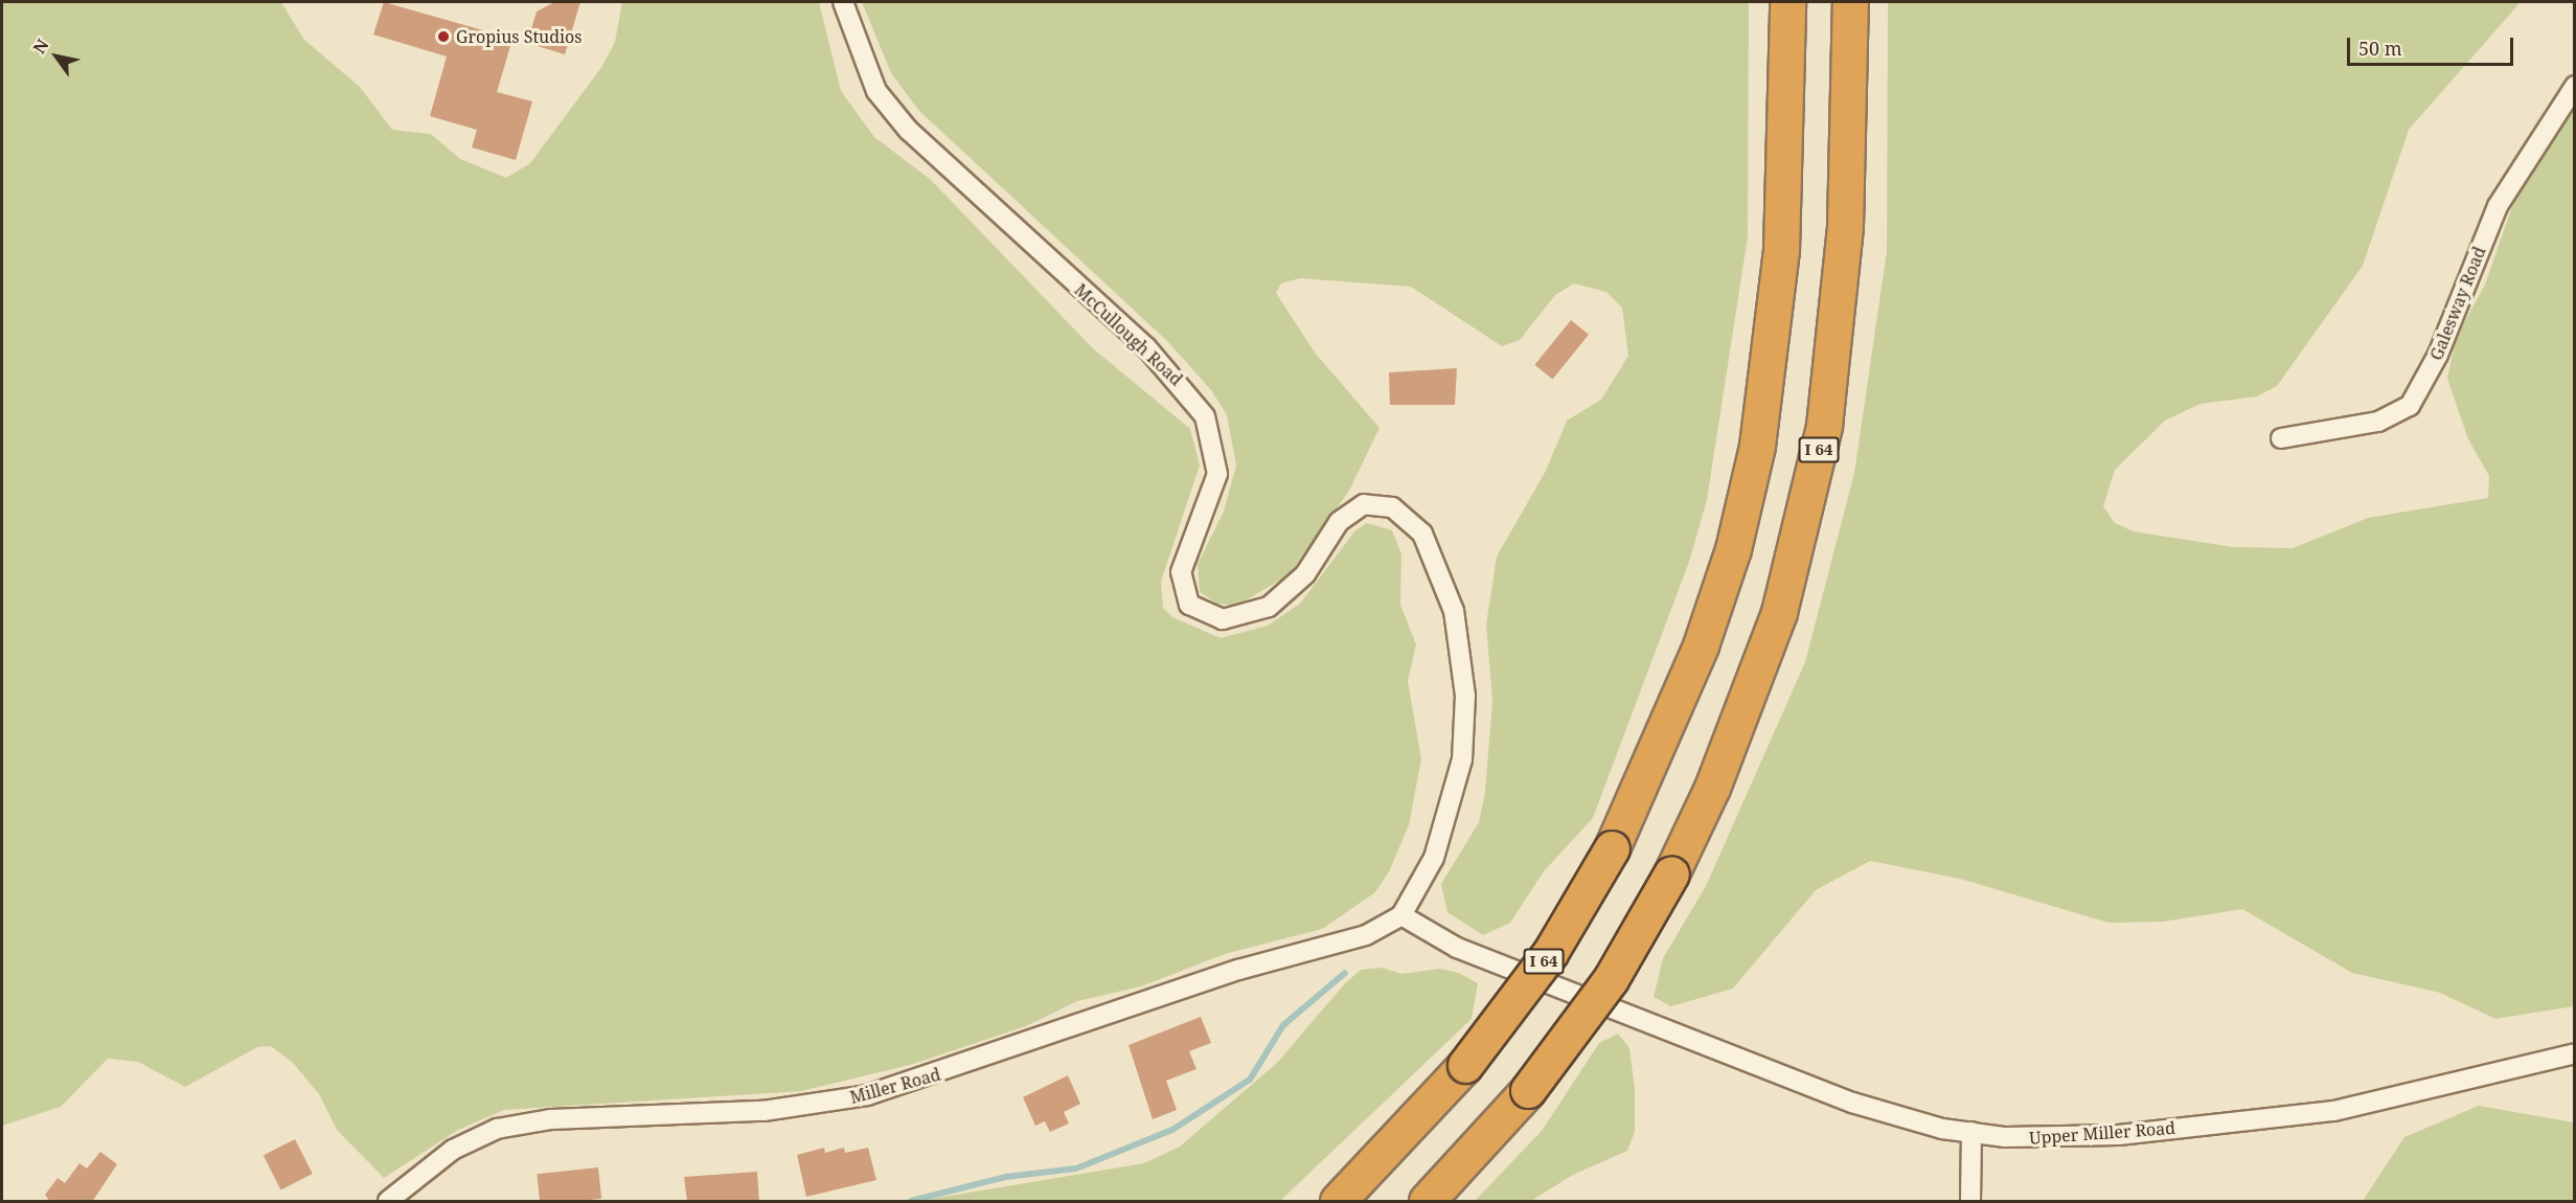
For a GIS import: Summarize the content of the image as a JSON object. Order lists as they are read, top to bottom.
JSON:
{
  "streets": {
    "highway": ["I 64"],
    "street": [
      "Galesway Road",
      "McCullough Road",
      "Miller Road",
      "Upper Miller Road"
    ]
  },
  "crossings": [
    ["McCullough Road", "Miller Road"],
    ["McCullough Road", "Upper Miller Road"],
    ["Miller Road", "Upper Miller Road"]
  ],
  "places": ["Gropius Studios"],
  "scale_bar": "50 m",
  "north": "top left"
}
